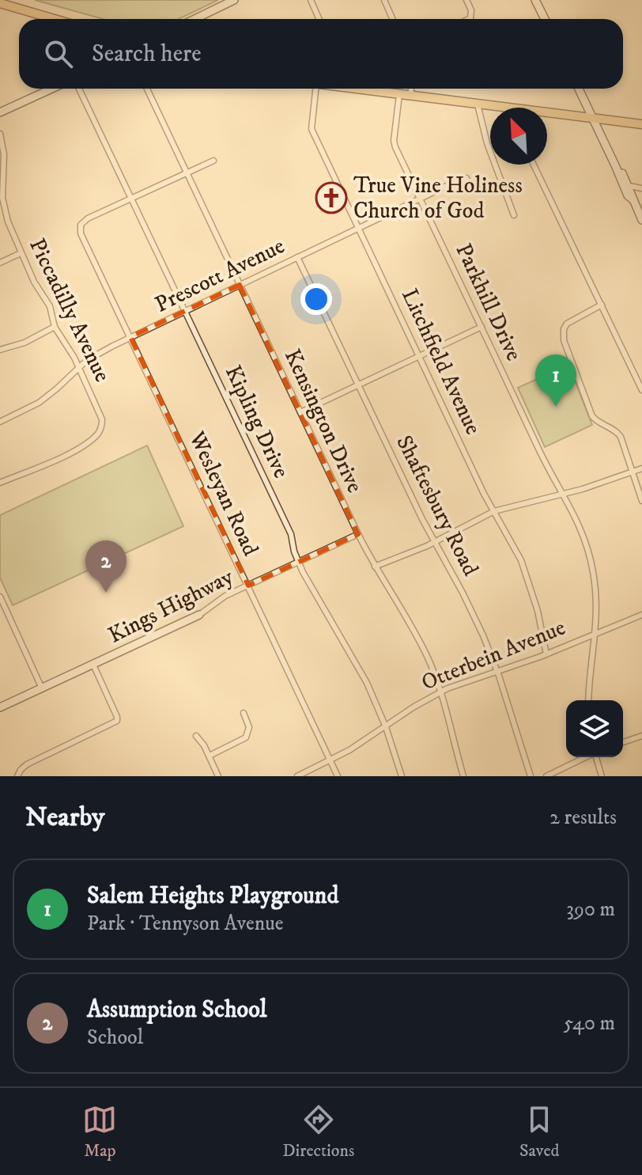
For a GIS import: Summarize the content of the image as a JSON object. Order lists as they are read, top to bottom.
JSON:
{
  "streets": {
    "street": [
      "Prescott Avenue",
      "Parkhill Drive",
      "Piccadilly Avenue",
      "Litchfield Avenue",
      "Kensington Drive",
      "Kipling Drive",
      "Wesleyan Road",
      "Shaftesbury Road",
      "Kings Highway",
      "Otterbein Avenue"
    ]
  },
  "crossings": [
    ["Prescott Avenue", "Parkhill Drive"],
    ["Prescott Avenue", "Piccadilly Avenue"],
    ["Prescott Avenue", "Litchfield Avenue"],
    ["Prescott Avenue", "Kensington Drive"],
    ["Prescott Avenue", "Kipling Drive"],
    ["Prescott Avenue", "Wesleyan Road"],
    ["Prescott Avenue", "Shaftesbury Road"],
    ["Parkhill Drive", "Otterbein Avenue"],
    ["Litchfield Avenue", "Otterbein Avenue"],
    ["Kensington Drive", "Kings Highway"],
    ["Kensington Drive", "Otterbein Avenue"],
    ["Kipling Drive", "Wesleyan Road"],
    ["Kipling Drive", "Kings Highway"],
    ["Kipling Drive", "Otterbein Avenue"],
    ["Wesleyan Road", "Kings Highway"],
    ["Wesleyan Road", "Otterbein Avenue"],
    ["Shaftesbury Road", "Otterbein Avenue"]
  ],
  "places": {
    "church": ["True Vine Holiness Church of God"]
  },
  "north": "top left",
  "page": {
    "search": "Search here",
    "pins": ["1", "2"],
    "heading": ["Nearby", "2 results"],
    "list": [
      {
        "mark": "1",
        "name": "Salem Heights Playground",
        "note": "Park · Tennyson Avenue",
        "value": "390 m"
      },
      {
        "mark": "2",
        "name": "Assumption School",
        "note": "School",
        "value": "540 m"
      }
    ],
    "nav": ["Map", "Directions", "Saved"]
  }
}
